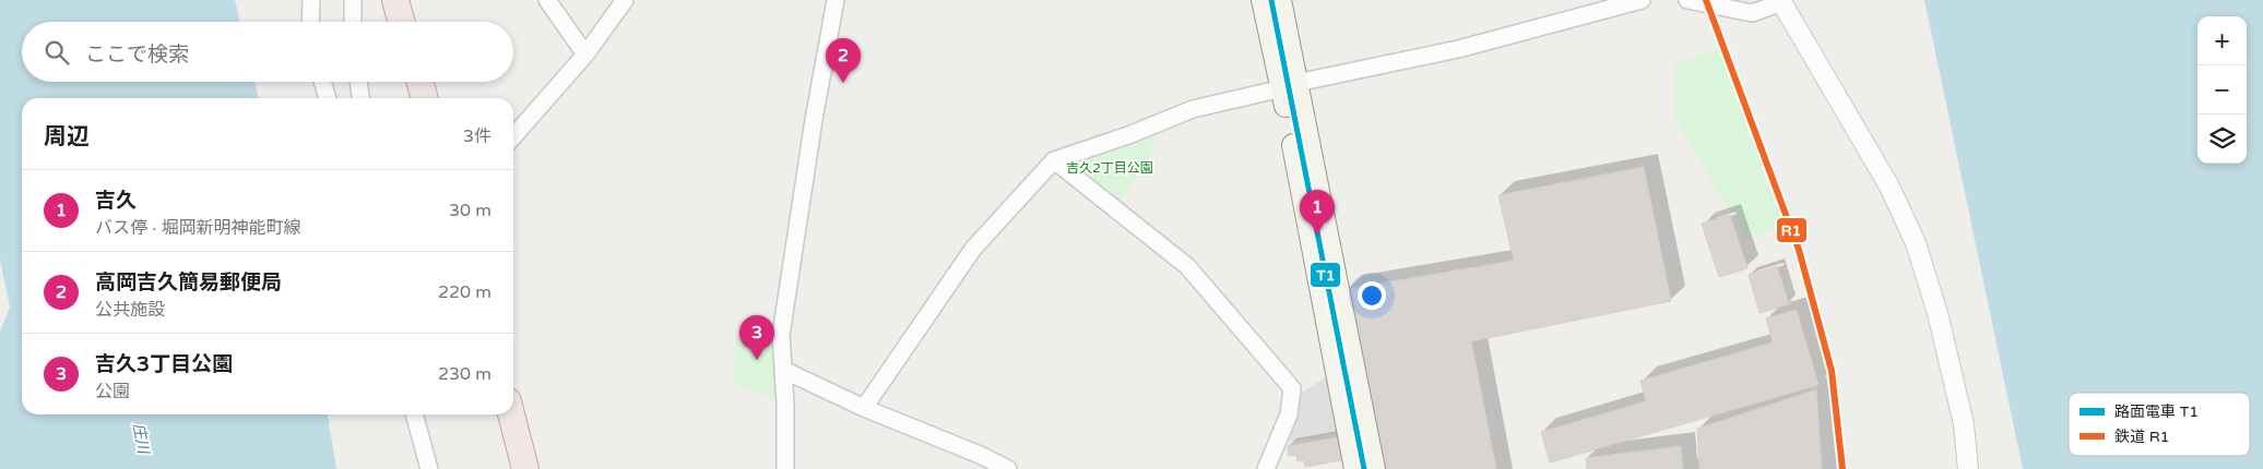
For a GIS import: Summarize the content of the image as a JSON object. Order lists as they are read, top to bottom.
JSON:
{
  "water": ["庄川"],
  "parks": ["吉久2丁目公園"],
  "lines": ["tram line T1", "rail line R1"],
  "legend": ["路面電車 T1", "鉄道 R1"],
  "page": {
    "map_buttons": ["+", "−"],
    "search": "ここで検索",
    "pins": ["2", "1", "3"],
    "heading": ["周辺", "3件"],
    "list": [
      {
        "mark": "1",
        "name": "吉久",
        "note": "バス停 · 堀岡新明神能町線",
        "value": "30 m"
      },
      {
        "mark": "2",
        "name": "高岡吉久簡易郵便局",
        "note": "公共施設",
        "value": "220 m"
      },
      {
        "mark": "3",
        "name": "吉久3丁目公園",
        "note": "公園",
        "value": "230 m"
      }
    ]
  }
}
